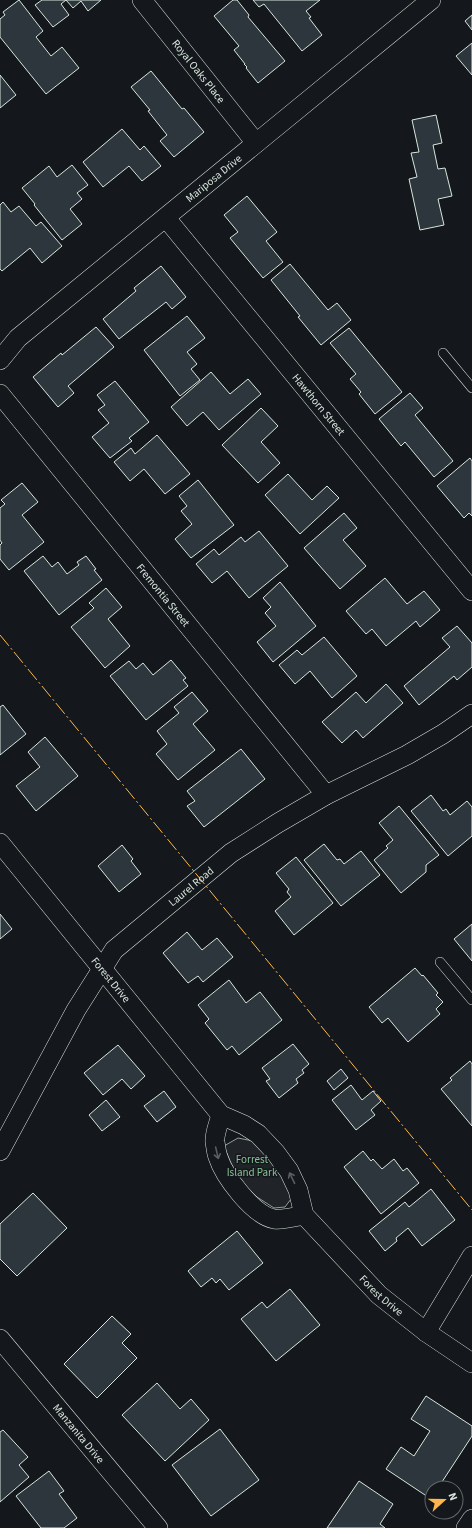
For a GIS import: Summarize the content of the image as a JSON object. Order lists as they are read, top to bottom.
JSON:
{
  "streets": {
    "street": [
      "Royal Oaks Place",
      "Mariposa Drive",
      "Hawthorn Street",
      "Fremontia Street",
      "Laurel Road",
      "Forest Drive",
      "Manzanita Drive"
    ]
  },
  "crossings": [
    ["Royal Oaks Place", "Mariposa Drive"],
    ["Mariposa Drive", "Hawthorn Street"],
    ["Fremontia Street", "Laurel Road"],
    ["Laurel Road", "Forest Drive"]
  ],
  "parks": ["Forrest Island Park"],
  "north": "right"
}
